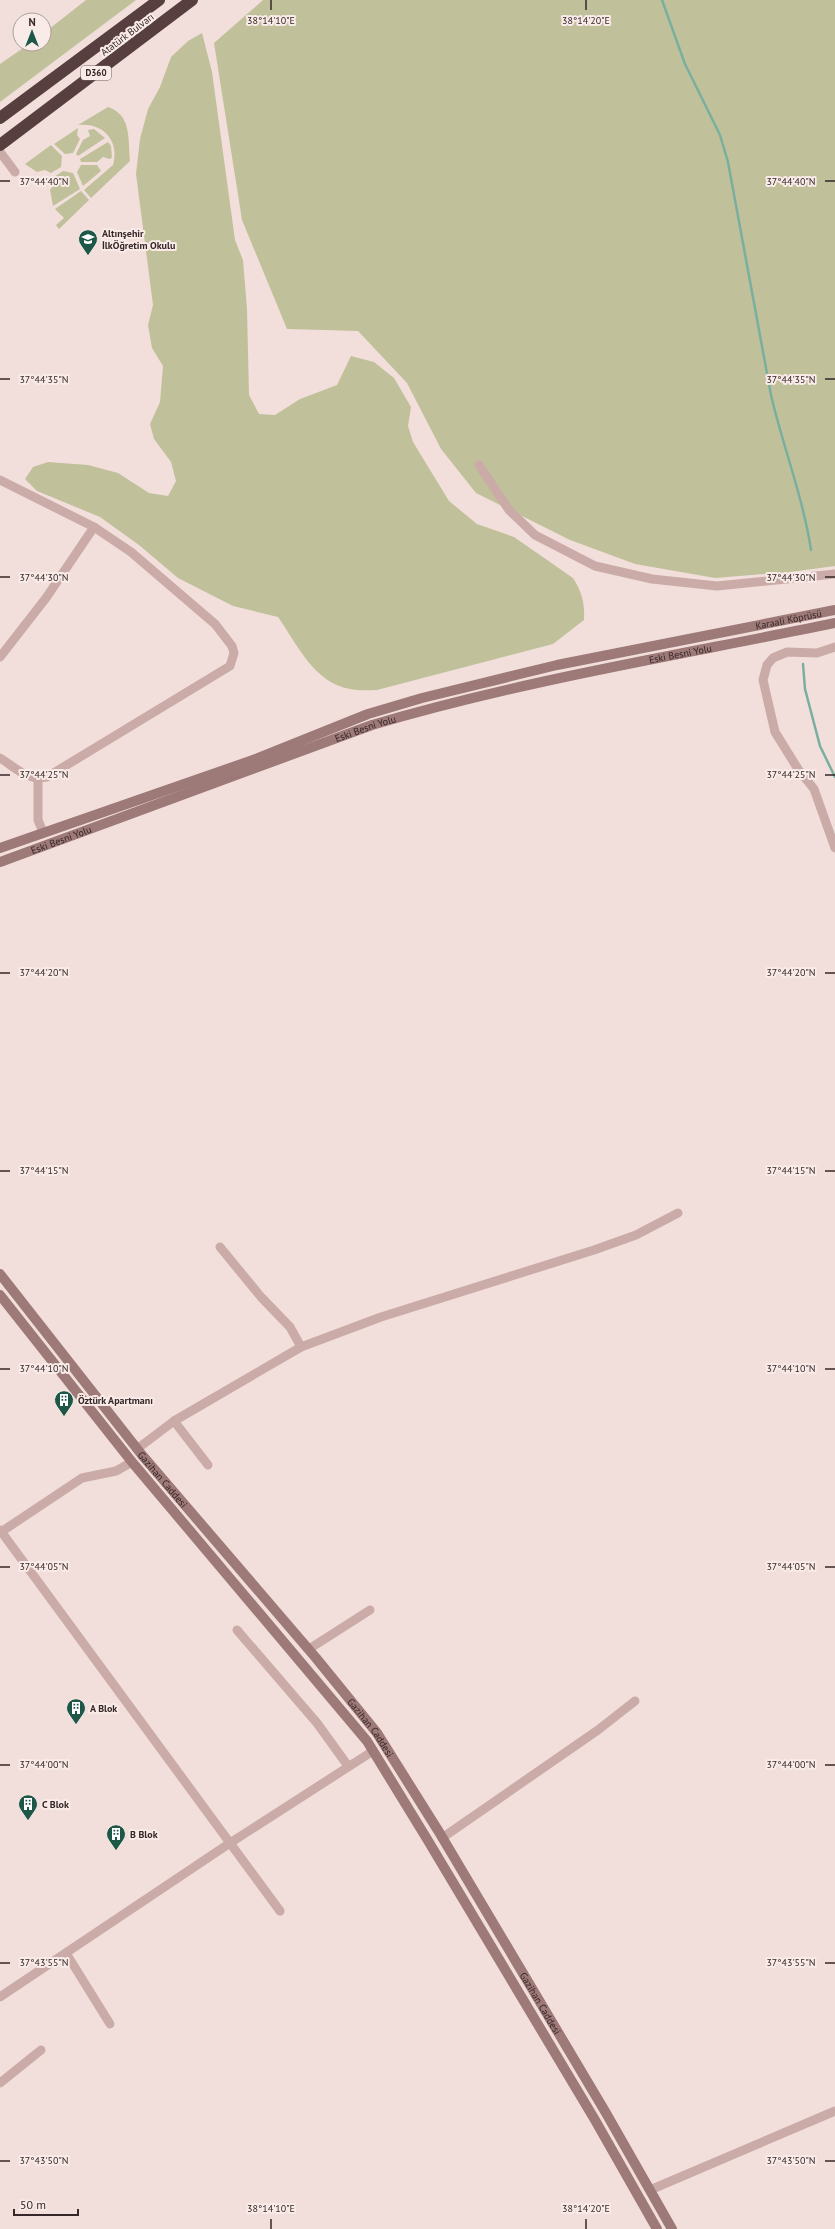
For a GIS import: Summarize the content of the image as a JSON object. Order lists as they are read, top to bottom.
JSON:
{
  "streets": {
    "highway": ["Atatürk Bulvarı", "D360"],
    "main road": ["Karaali Köprüsü", "Eski Besni Yolu", "Gazihan Caddesi"]
  },
  "crossings": [
    ["Karaali Köprüsü", "Eski Besni Yolu"]
  ],
  "places": {
    "school or university": ["Altınşehir İlkÖğretim Okulu"],
    "building": [
      "Öztürk Apartmanı",
      "A Blok",
      "C Blok",
      "B Blok"
    ]
  },
  "scale_bar": "50 m",
  "north": "top",
  "coordinates": [
    "38°14'10\"E",
    "38°14'20\"E",
    "37°44'40\"N",
    "37°44'35\"N",
    "37°44'30\"N",
    "37°44'25\"N",
    "37°44'20\"N",
    "37°44'15\"N",
    "37°44'10\"N",
    "37°44'05\"N",
    "37°44'00\"N",
    "37°43'55\"N",
    "37°43'50\"N"
  ]
}
